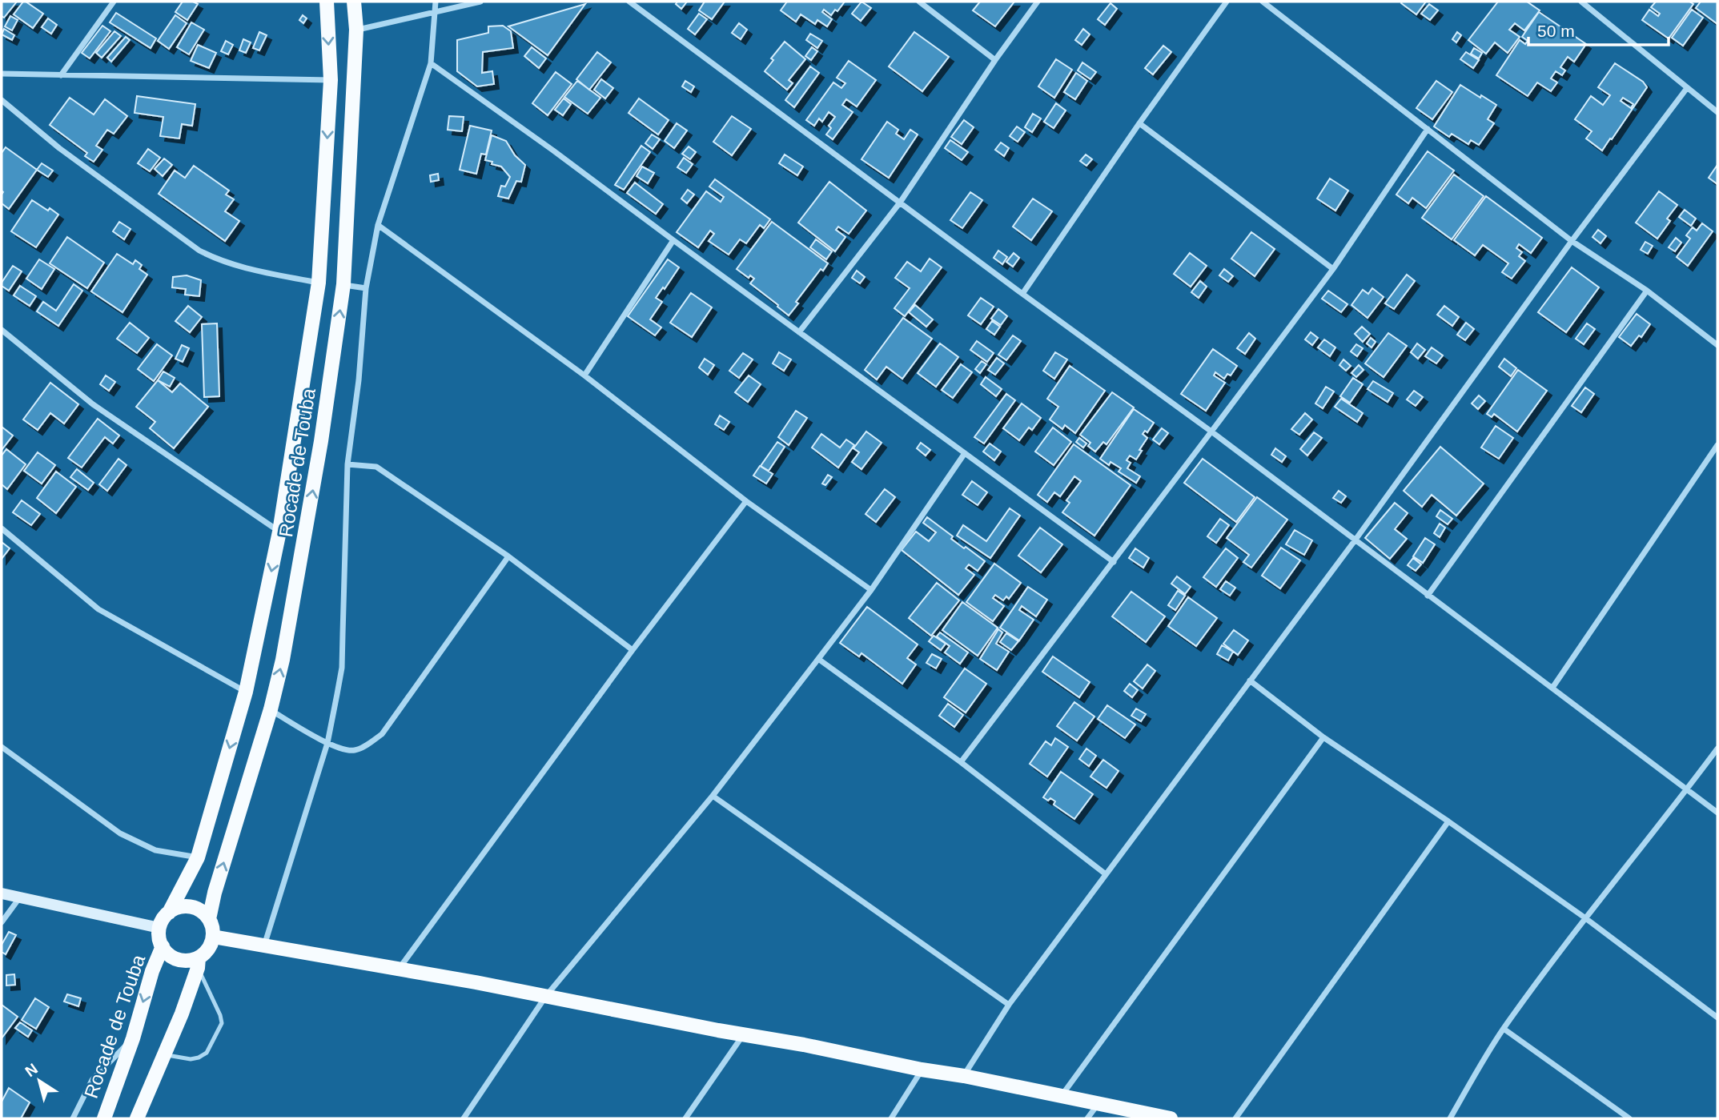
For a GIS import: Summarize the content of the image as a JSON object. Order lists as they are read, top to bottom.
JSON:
{
  "streets": {
    "main road": ["Rocade de Touba"]
  },
  "scale_bar": "50 m",
  "north": "top left"
}
